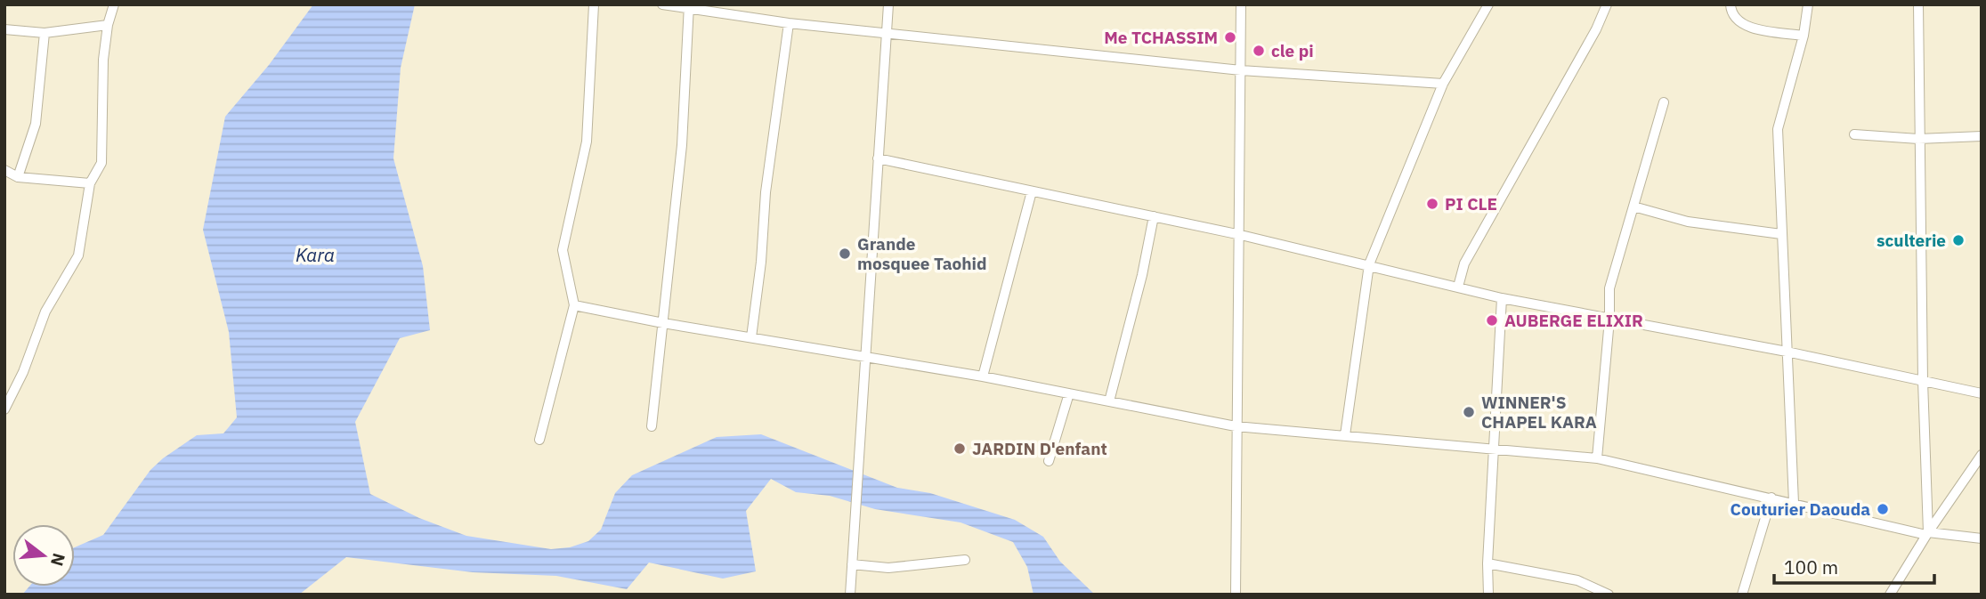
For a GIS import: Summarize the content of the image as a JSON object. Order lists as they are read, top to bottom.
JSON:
{
  "water": ["Kara"],
  "places": [
    "Me TCHASSIM",
    "cle pi",
    "PI CLE",
    "sculterie",
    "Grande mosquee Taohid",
    "AUBERGE ELIXIR",
    "WINNER'S CHAPEL KARA",
    "JARDIN D'enfant",
    "Couturier Daouda"
  ],
  "scale_bar": "100 m",
  "north": "right"
}
